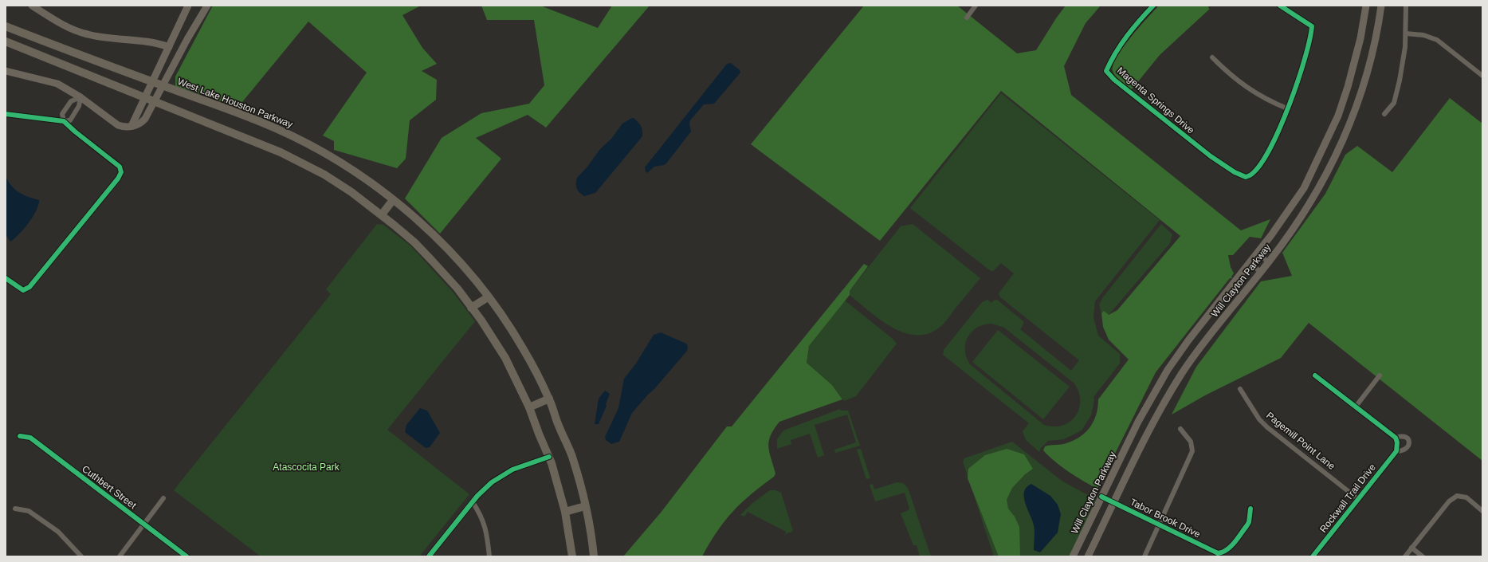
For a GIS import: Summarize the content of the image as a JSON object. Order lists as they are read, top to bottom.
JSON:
{
  "streets": {
    "main road": ["West Lake Houston Parkway", "Will Clayton Parkway"],
    "street": [
      "Magenta Springs Drive",
      "Pagemill Point Lane",
      "Cuthbert Street",
      "Rockwall Trail Drive",
      "Tabor Brook Drive"
    ]
  },
  "crossings": [
    ["Will Clayton Parkway", "Tabor Brook Drive"],
    ["Pagemill Point Lane", "Rockwall Trail Drive"]
  ],
  "parks": ["Atascocita Park"]
}
